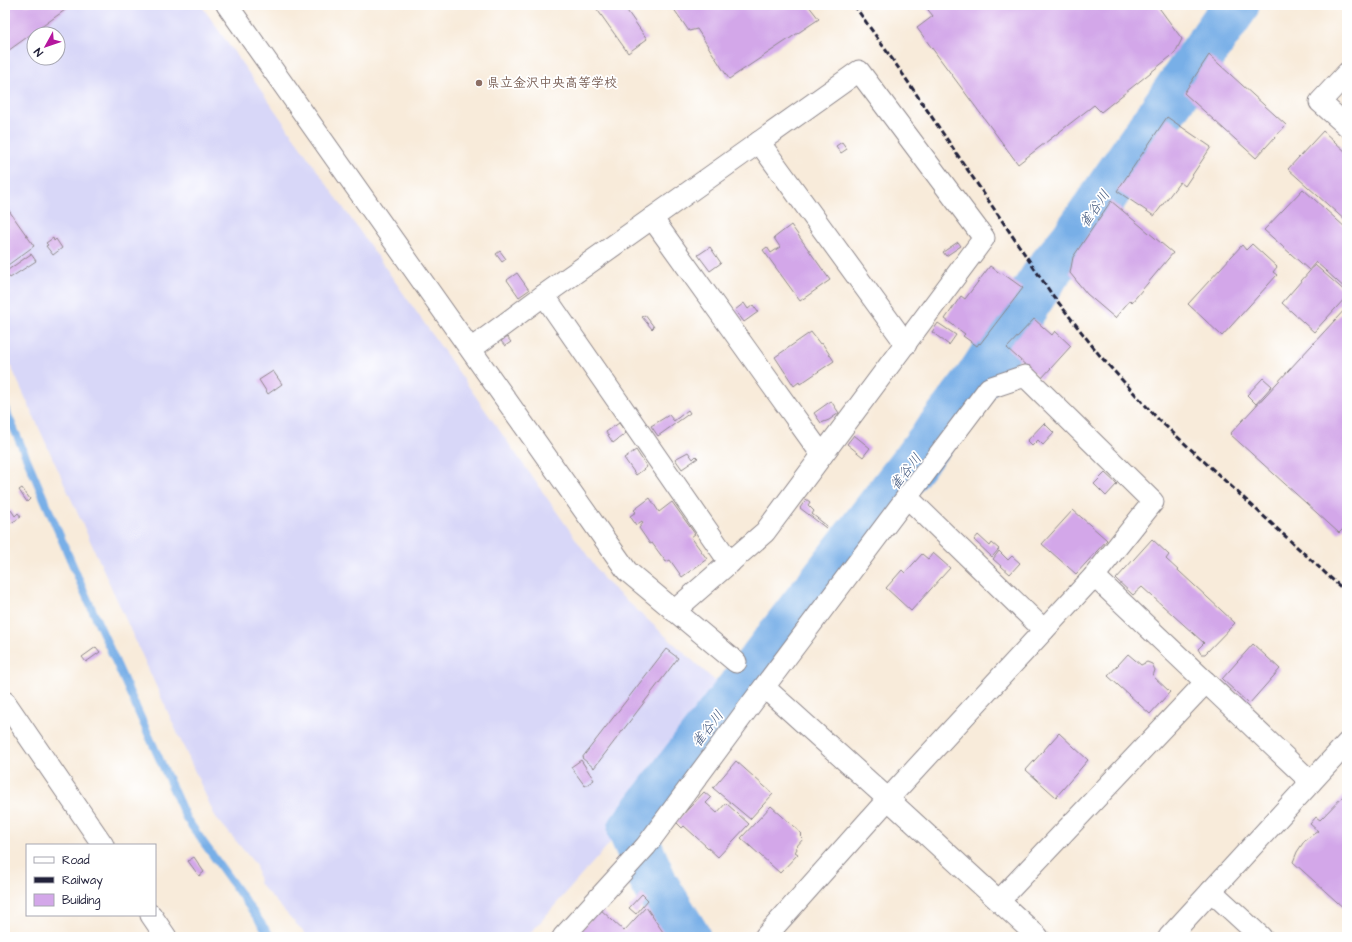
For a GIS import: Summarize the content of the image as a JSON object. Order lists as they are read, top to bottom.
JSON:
{
  "water": ["雀谷川"],
  "places": ["県立金沢中央高等学校"],
  "legend": ["Road", "Railway", "Building"],
  "north": "bottom left"
}
